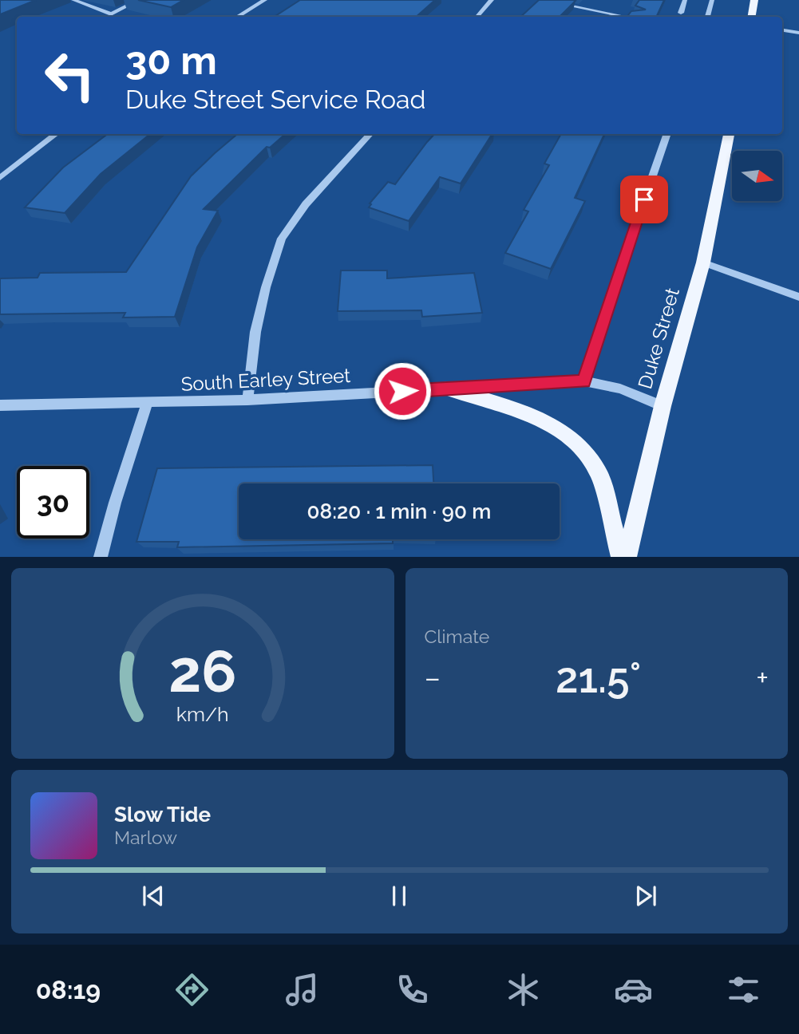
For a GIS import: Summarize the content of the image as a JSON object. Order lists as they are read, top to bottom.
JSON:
{
  "streets": {
    "main road": ["Duke Street"],
    "street": ["South Earley Street"]
  },
  "crossings": [
    ["Duke Street", "South Earley Street"]
  ],
  "north": "right",
  "page": {
    "turn": ["30 m", "Duke Street Service Road"],
    "limit": "30",
    "trip": "08:20 · 1 min · 90 m",
    "tile": "Climate",
    "heat": ["−", "21.5°", "+"],
    "song": ["Slow Tide", "Marlow"],
    "tabs": "08:19",
    "gauge": ["26", "km/h"]
  }
}
